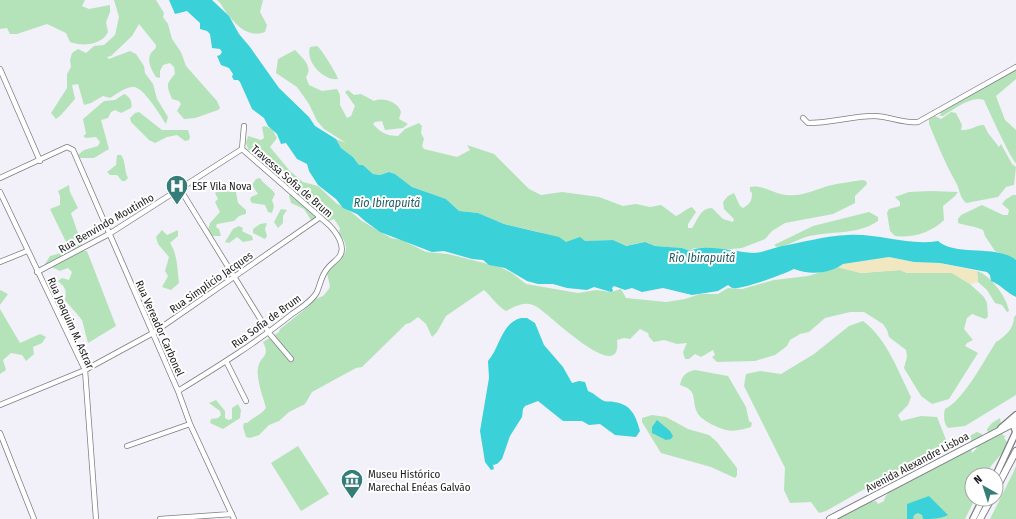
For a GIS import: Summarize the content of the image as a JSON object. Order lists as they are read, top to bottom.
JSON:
{
  "streets": {
    "main road": ["Avenida Alexandre Lisboa"],
    "street": [
      "Travessa Sofia de Brum",
      "Rua Benvindo Moutinho",
      "Rua Simplicio Jacques",
      "Rua Sofia de Brum",
      "Rua Joaquim M. Astrar",
      "Rua Vereador Carbonel"
    ]
  },
  "crossings": [
    ["Travessa Sofia de Brum", "Rua Benvindo Moutinho"],
    ["Travessa Sofia de Brum", "Rua Simplicio Jacques"],
    ["Travessa Sofia de Brum", "Rua Sofia de Brum"],
    ["Rua Benvindo Moutinho", "Rua Joaquim M. Astrar"],
    ["Rua Benvindo Moutinho", "Rua Vereador Carbonel"],
    ["Rua Simplicio Jacques", "Rua Joaquim M. Astrar"],
    ["Rua Simplicio Jacques", "Rua Vereador Carbonel"],
    ["Rua Sofia de Brum", "Rua Vereador Carbonel"]
  ],
  "water": ["Rio Ibirapuitã"],
  "places": {
    "hospital": ["ESF Vila Nova"],
    "museum": ["Museu Histórico Marechal Enéas Galvão"]
  },
  "north": "top left"
}
